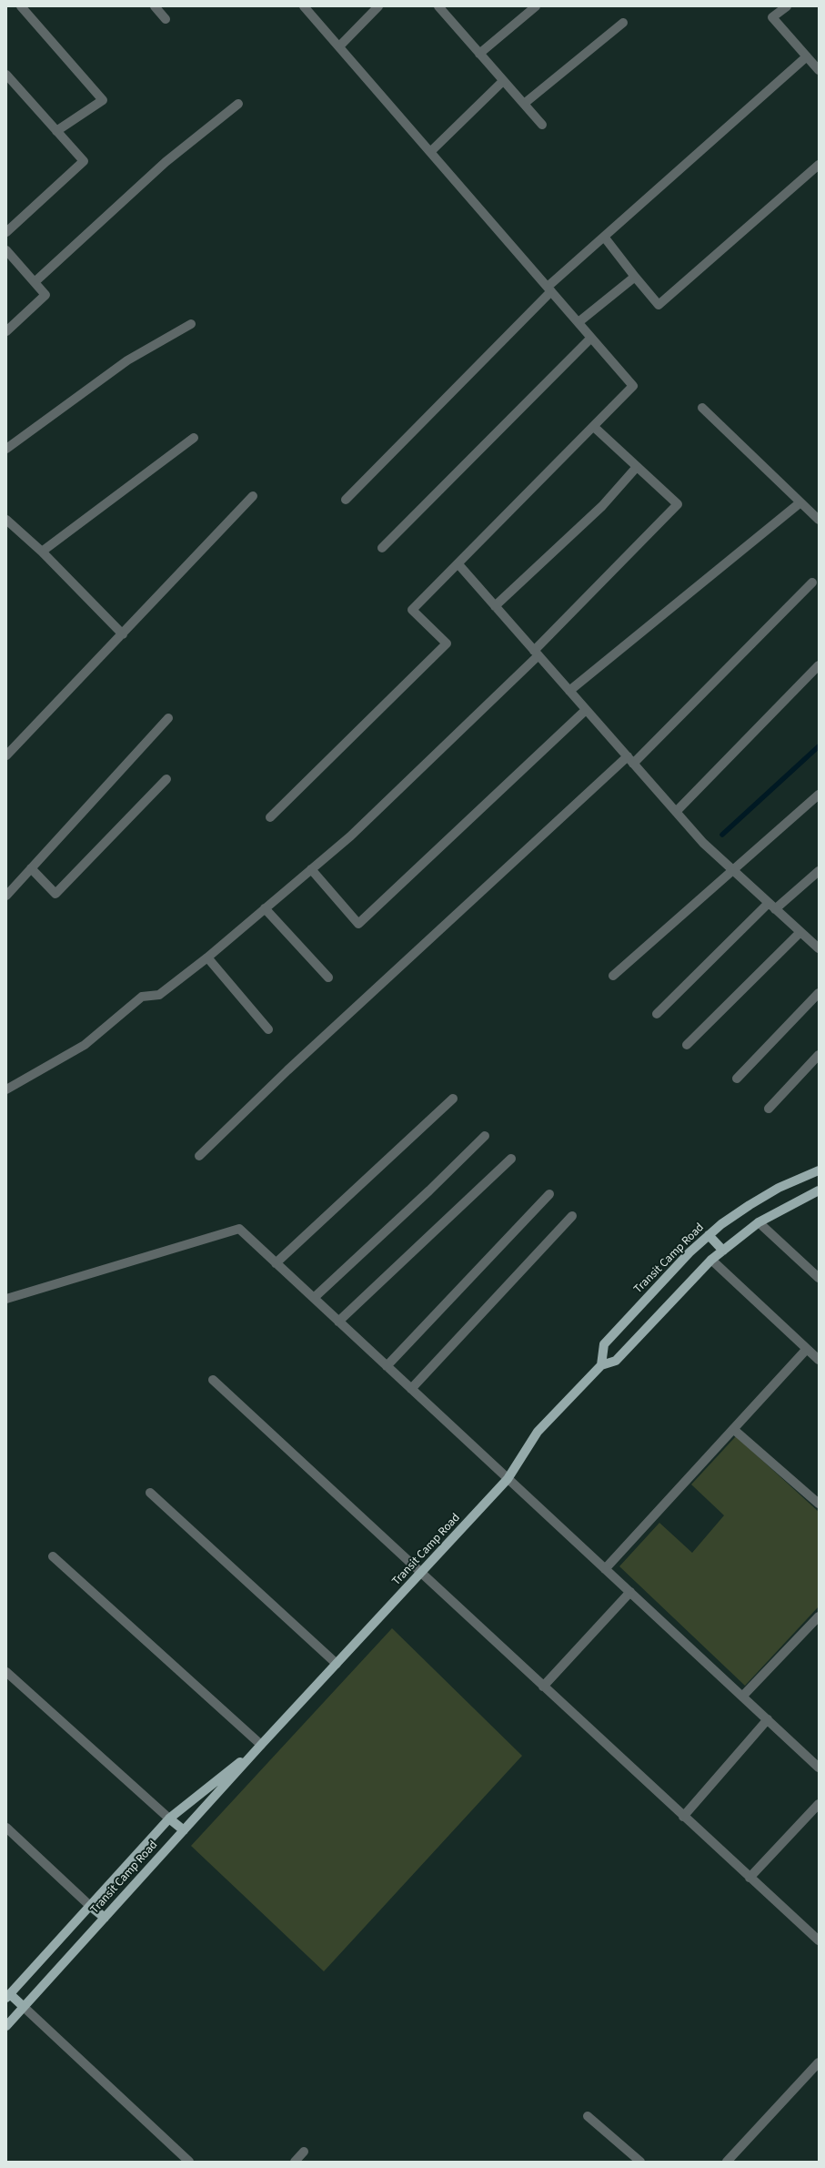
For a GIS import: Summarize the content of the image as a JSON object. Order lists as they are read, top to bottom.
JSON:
{
  "streets": {
    "main road": ["Transit Camp Road"]
  }
}
